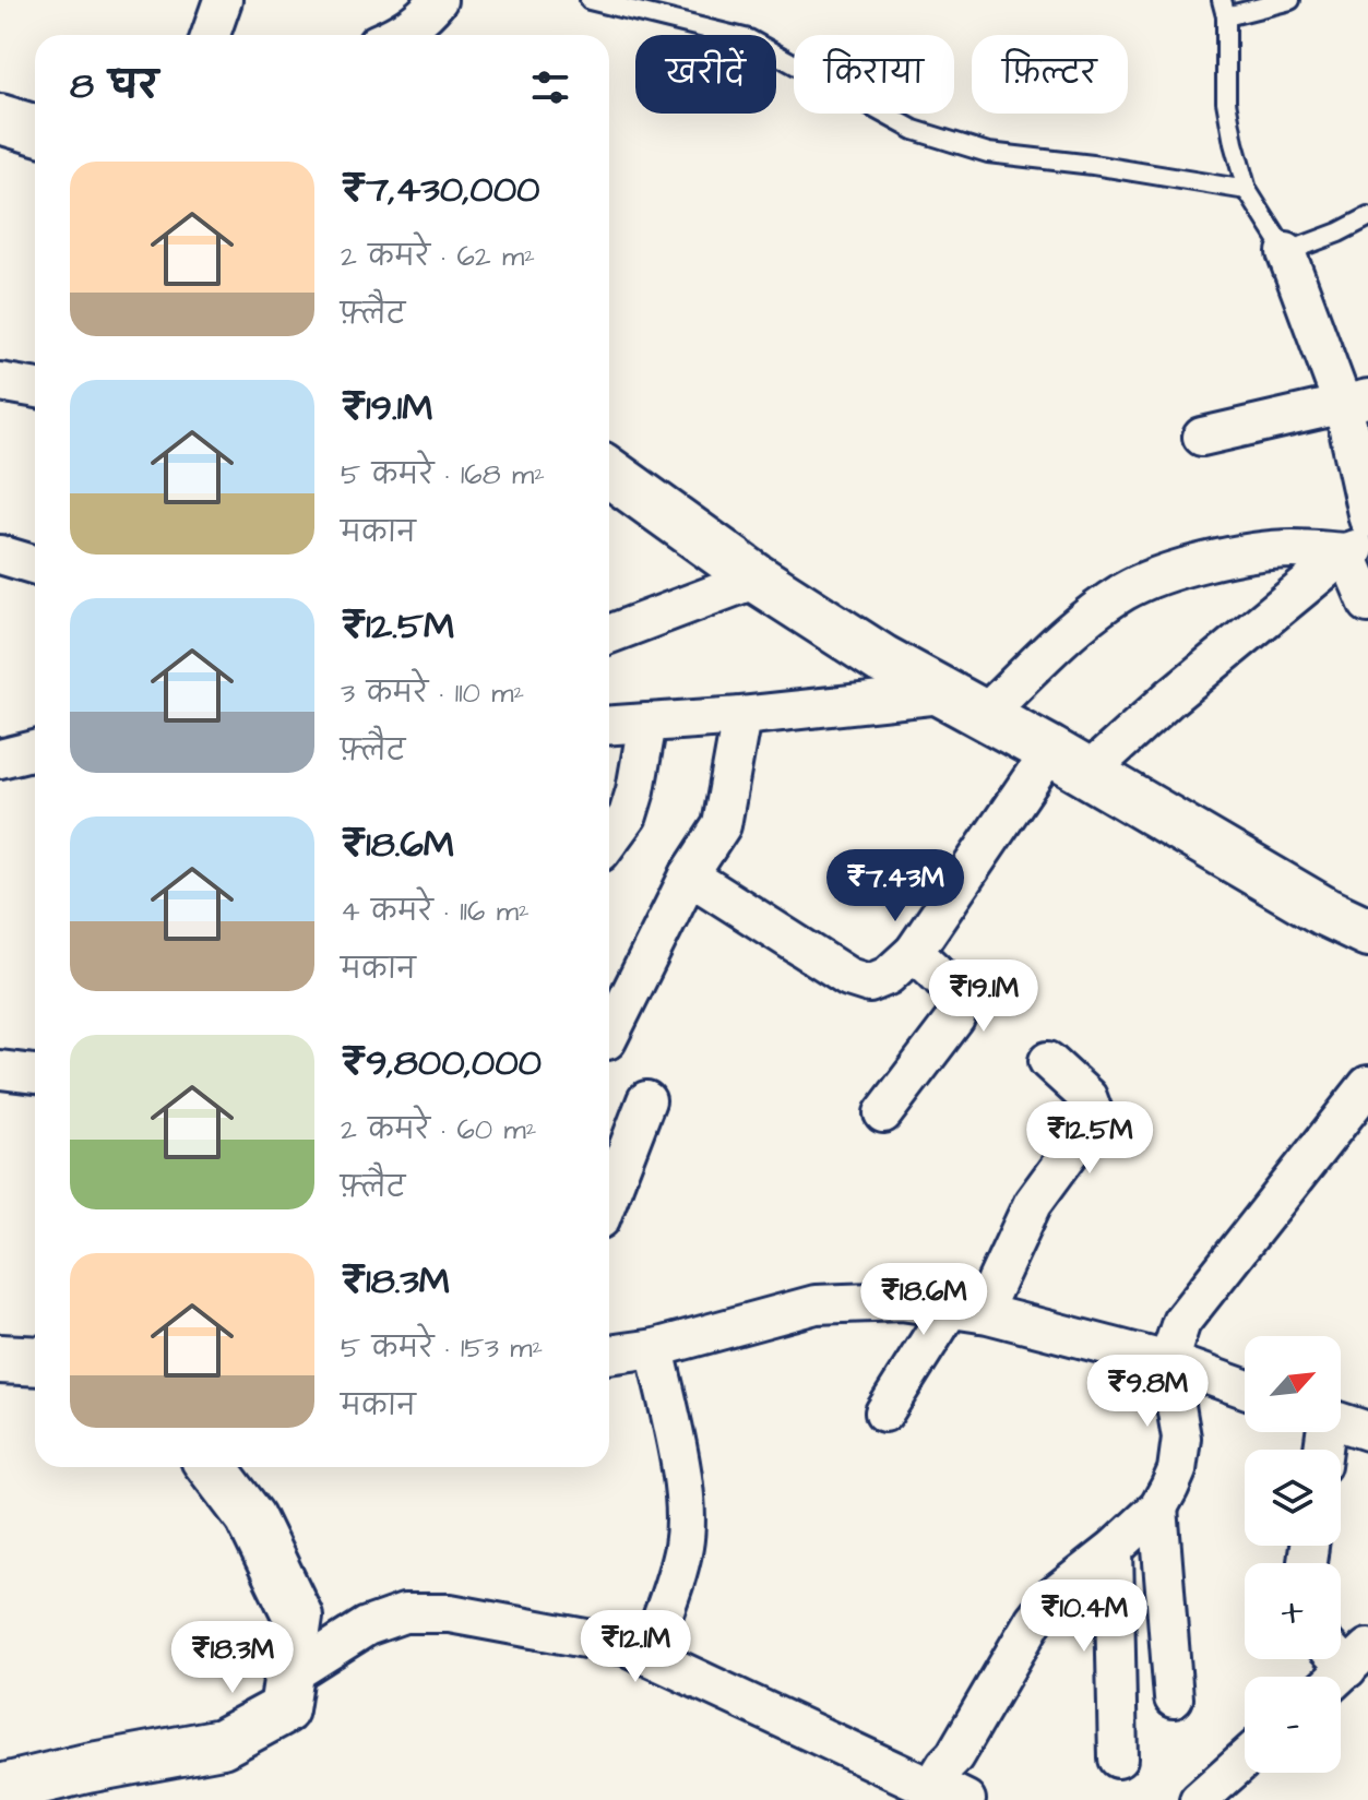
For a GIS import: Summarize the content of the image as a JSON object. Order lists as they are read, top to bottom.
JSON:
{
  "north": "top right",
  "page": {
    "chip": ["खरीदें", "किराया", "फ़िल्टर"],
    "heading": "8 घर",
    "list": [
      {
        "name": "₹7,430,000",
        "note": "2 कमरे · 62 m² · फ़्लैट"
      },
      {
        "name": "₹19.1M",
        "note": "5 कमरे · 168 m² · मकान"
      },
      {
        "name": "₹12.5M",
        "note": "3 कमरे · 110 m² · फ़्लैट"
      },
      {
        "name": "₹18.6M",
        "note": "4 कमरे · 116 m² · मकान"
      },
      {
        "name": "₹9,800,000",
        "note": "2 कमरे · 60 m² · फ़्लैट"
      },
      {
        "name": "₹18.3M",
        "note": "5 कमरे · 153 m² · मकान"
      }
    ],
    "price": [
      "₹7.43M",
      "₹19.1M",
      "₹12.5M",
      "₹18.6M",
      "₹9.8M",
      "₹10.4M",
      "₹12.1M",
      "₹18.3M"
    ],
    "map_buttons": ["+", "−"]
  }
}
